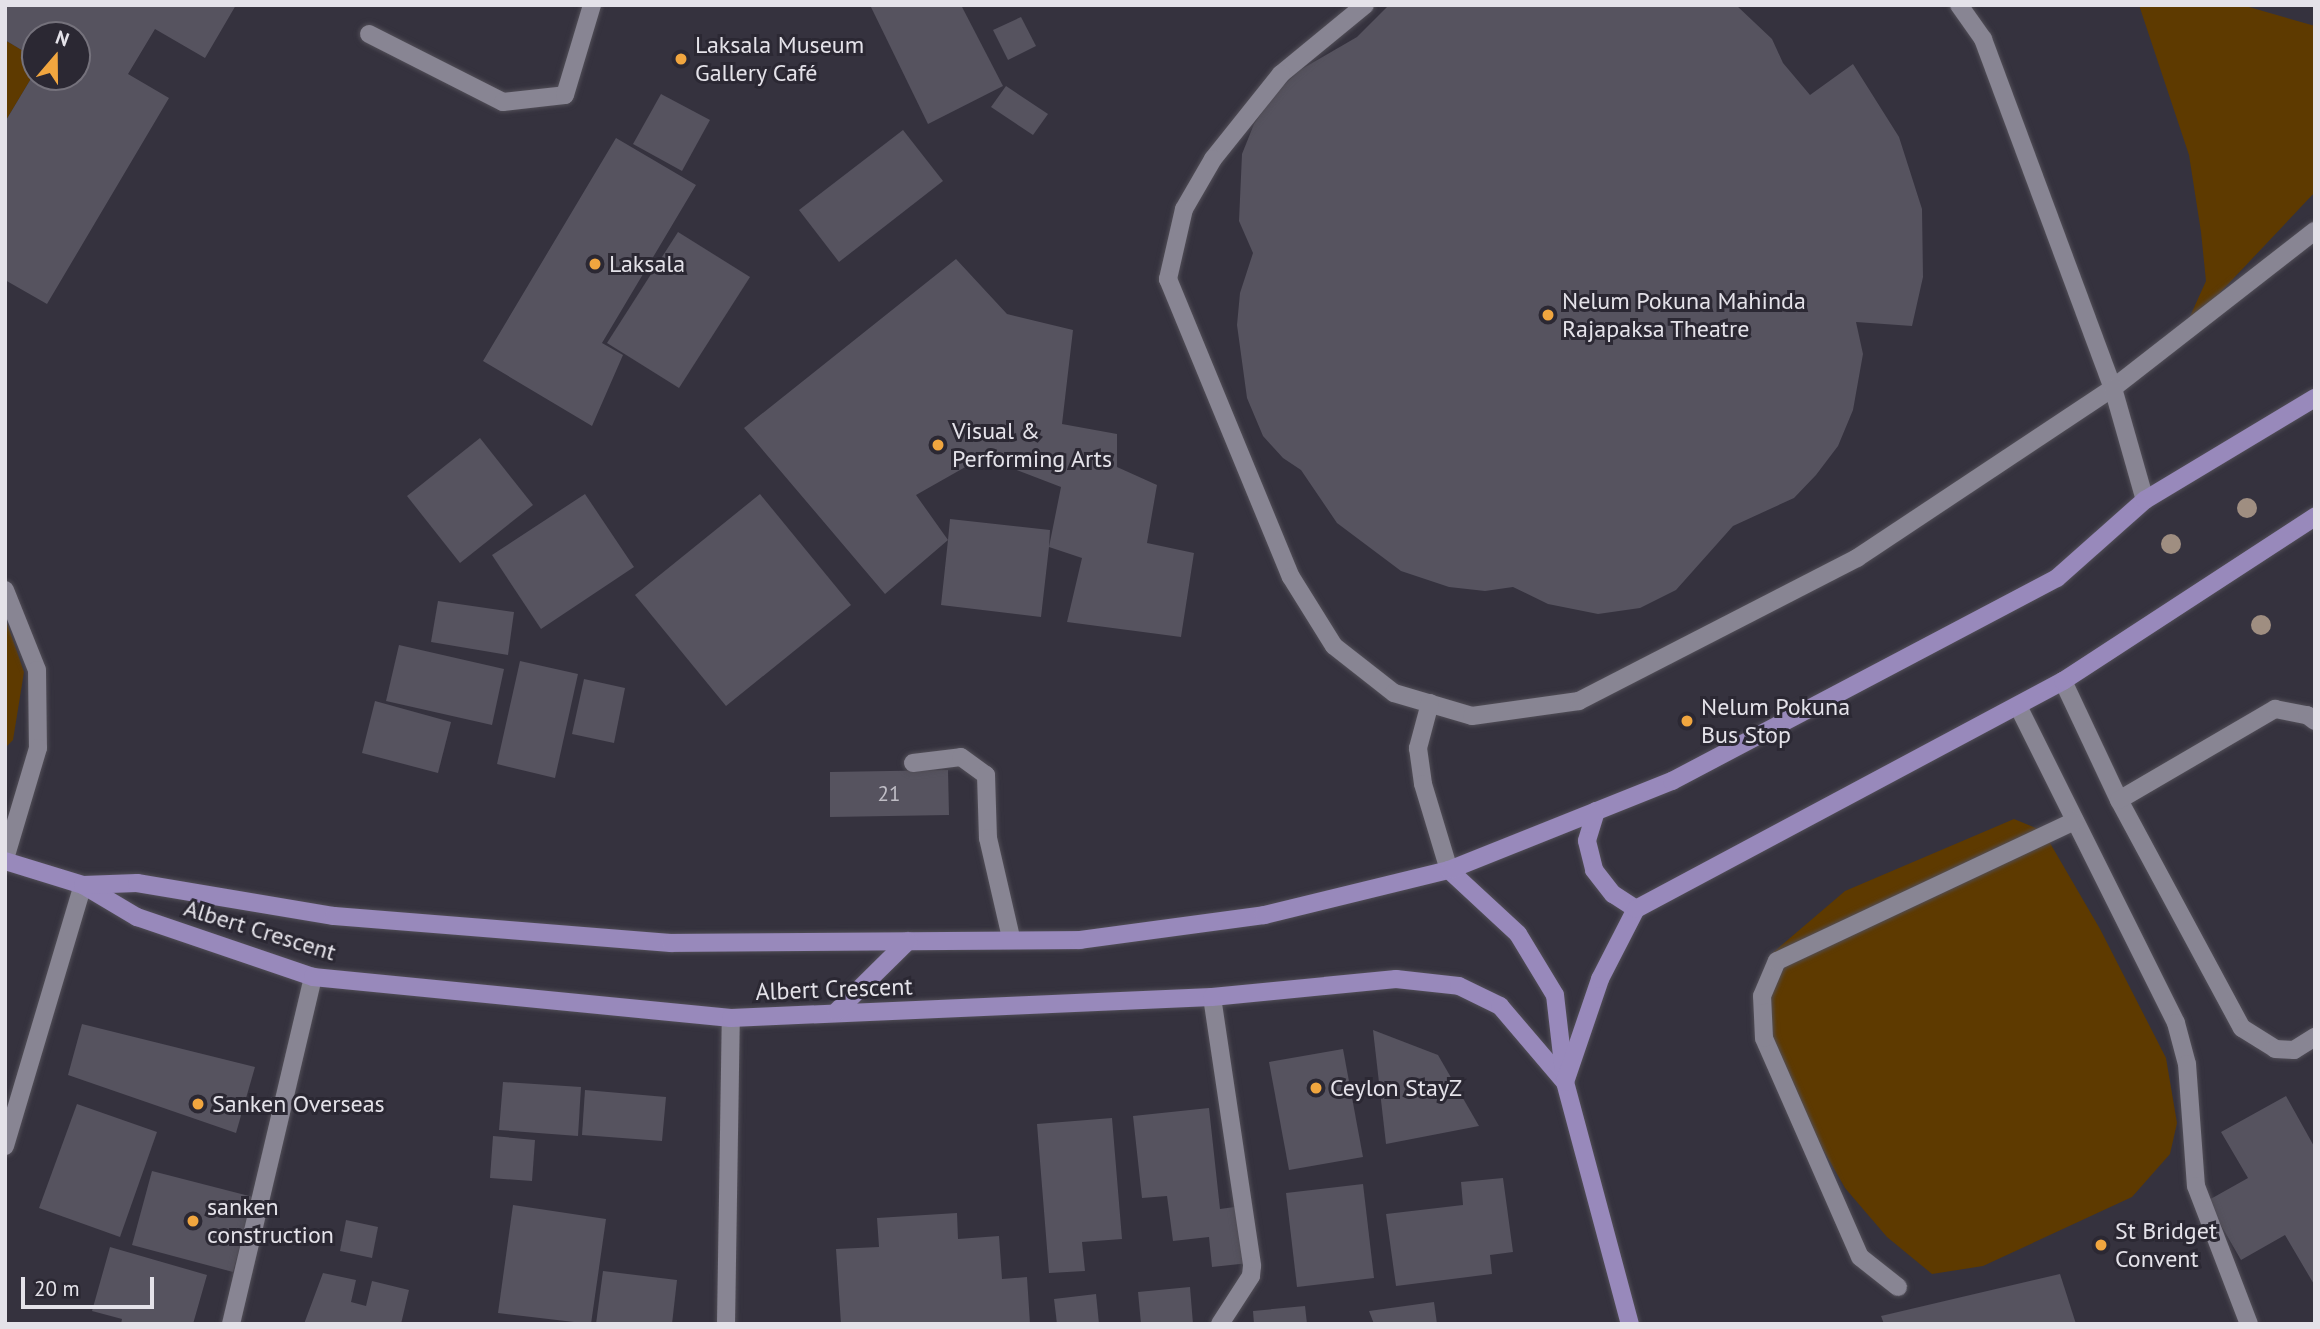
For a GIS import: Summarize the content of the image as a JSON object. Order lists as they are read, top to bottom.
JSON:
{
  "streets": {
    "main road": ["Albert Crescent"]
  },
  "places": [
    "Laksala Museum Gallery Café",
    "Laksala",
    "Nelum Pokuna Mahinda Rajapaksa Theatre",
    "Visual & Performing Arts",
    "Nelum Pokuna Bus Stop",
    "Ceylon StayZ",
    "Sanken Overseas",
    "sanken construction",
    "St Bridget Convent"
  ],
  "house_numbers": ["21"],
  "scale_bar": "20 m",
  "north": "top"
}
